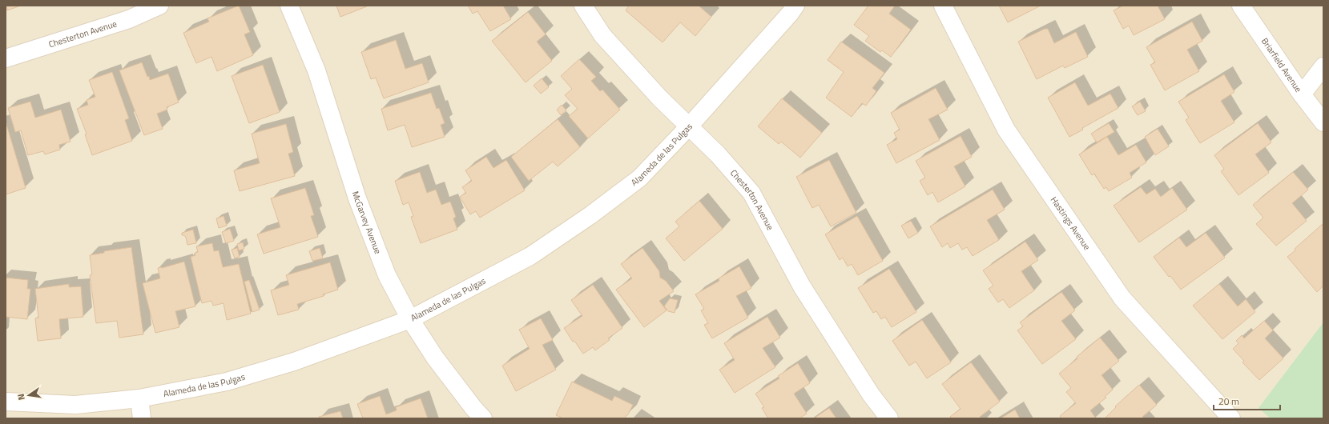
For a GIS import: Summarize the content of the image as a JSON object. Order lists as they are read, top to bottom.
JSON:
{
  "streets": {
    "street": [
      "Chesterton Avenue",
      "Briarfield Avenue",
      "Alameda de las Pulgas",
      "McGarvey Avenue",
      "Hastings Avenue"
    ]
  },
  "crossings": [
    ["Chesterton Avenue", "Alameda de las Pulgas"],
    ["Alameda de las Pulgas", "McGarvey Avenue"]
  ],
  "scale_bar": "20 m",
  "north": "left"
}
